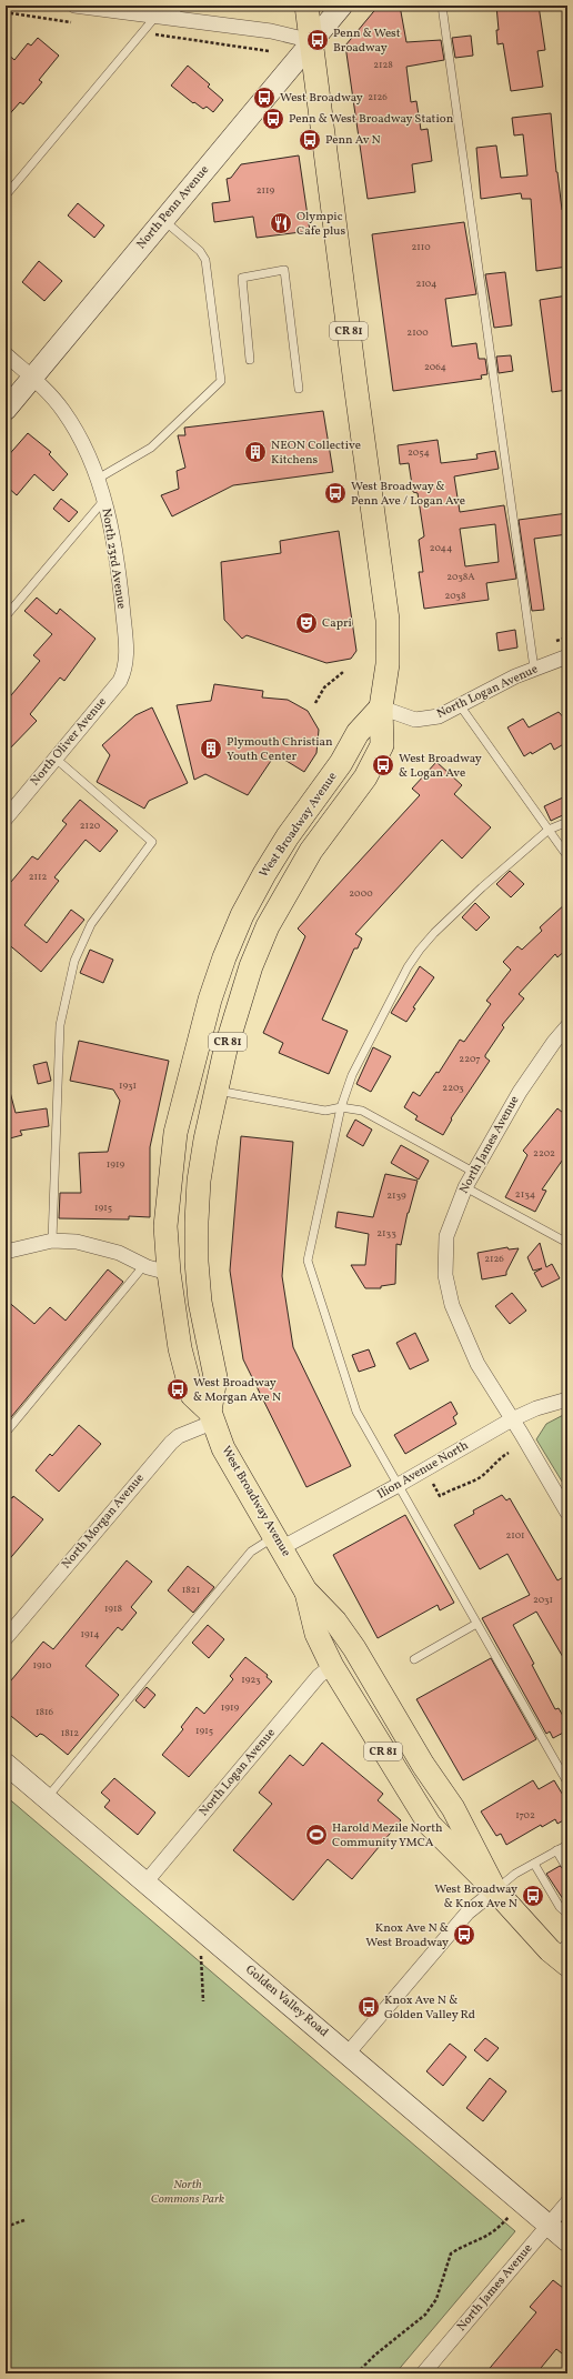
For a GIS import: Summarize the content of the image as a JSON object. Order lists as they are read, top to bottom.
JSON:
{
  "streets": {
    "main road": ["CR 81", "West Broadway Avenue"],
    "street": [
      "North Penn Avenue",
      "North 23rd Avenue",
      "North Logan Avenue",
      "North Oliver Avenue",
      "North James Avenue",
      "Ilion Avenue North",
      "North Morgan Avenue",
      "Golden Valley Road"
    ]
  },
  "crossings": [
    ["North Penn Avenue", "CR 81"],
    ["North Penn Avenue", "North 23rd Avenue"],
    ["CR 81", "North Logan Avenue"],
    ["CR 81", "West Broadway Avenue"],
    ["North 23rd Avenue", "North Oliver Avenue"],
    ["North Logan Avenue", "West Broadway Avenue"],
    ["North Logan Avenue", "Golden Valley Road"],
    ["West Broadway Avenue", "Ilion Avenue North"],
    ["West Broadway Avenue", "North Morgan Avenue"],
    ["North James Avenue", "Ilion Avenue North"],
    ["North James Avenue", "Golden Valley Road"]
  ],
  "parks": ["North Commons Park"],
  "places": {
    "bus stop": [
      "Penn & West Broadway",
      "West Broadway",
      "Penn & West Broadway Station",
      "Penn Av N",
      "West Broadway & Penn Ave / Logan Ave",
      "West Broadway & Logan Ave",
      "West Broadway & Morgan Ave N",
      "West Broadway & Knox Ave N",
      "Knox Ave N & West Broadway",
      "Knox Ave N & Golden Valley Rd"
    ],
    "restaurant": ["Olympic Cafe plus"],
    "building": ["NEON Collective Kitchens", "Plymouth Christian Youth Center"],
    "theatre": ["Capri"],
    "sports": ["Harold Mezile North Community YMCA"]
  },
  "house_numbers": [
    "2128",
    "2126",
    "2119",
    "2110",
    "2104",
    "2100",
    "2064",
    "2054",
    "2044",
    "2038A",
    "2038",
    "2120",
    "2112",
    "2000",
    "2207",
    "1931",
    "2203",
    "2202",
    "1919",
    "2134",
    "2139",
    "1915",
    "2133",
    "2126",
    "2101",
    "1821",
    "2031",
    "1918",
    "1914",
    "1910",
    "1923",
    "1919",
    "1816",
    "1915",
    "1812",
    "1702"
  ]
}
